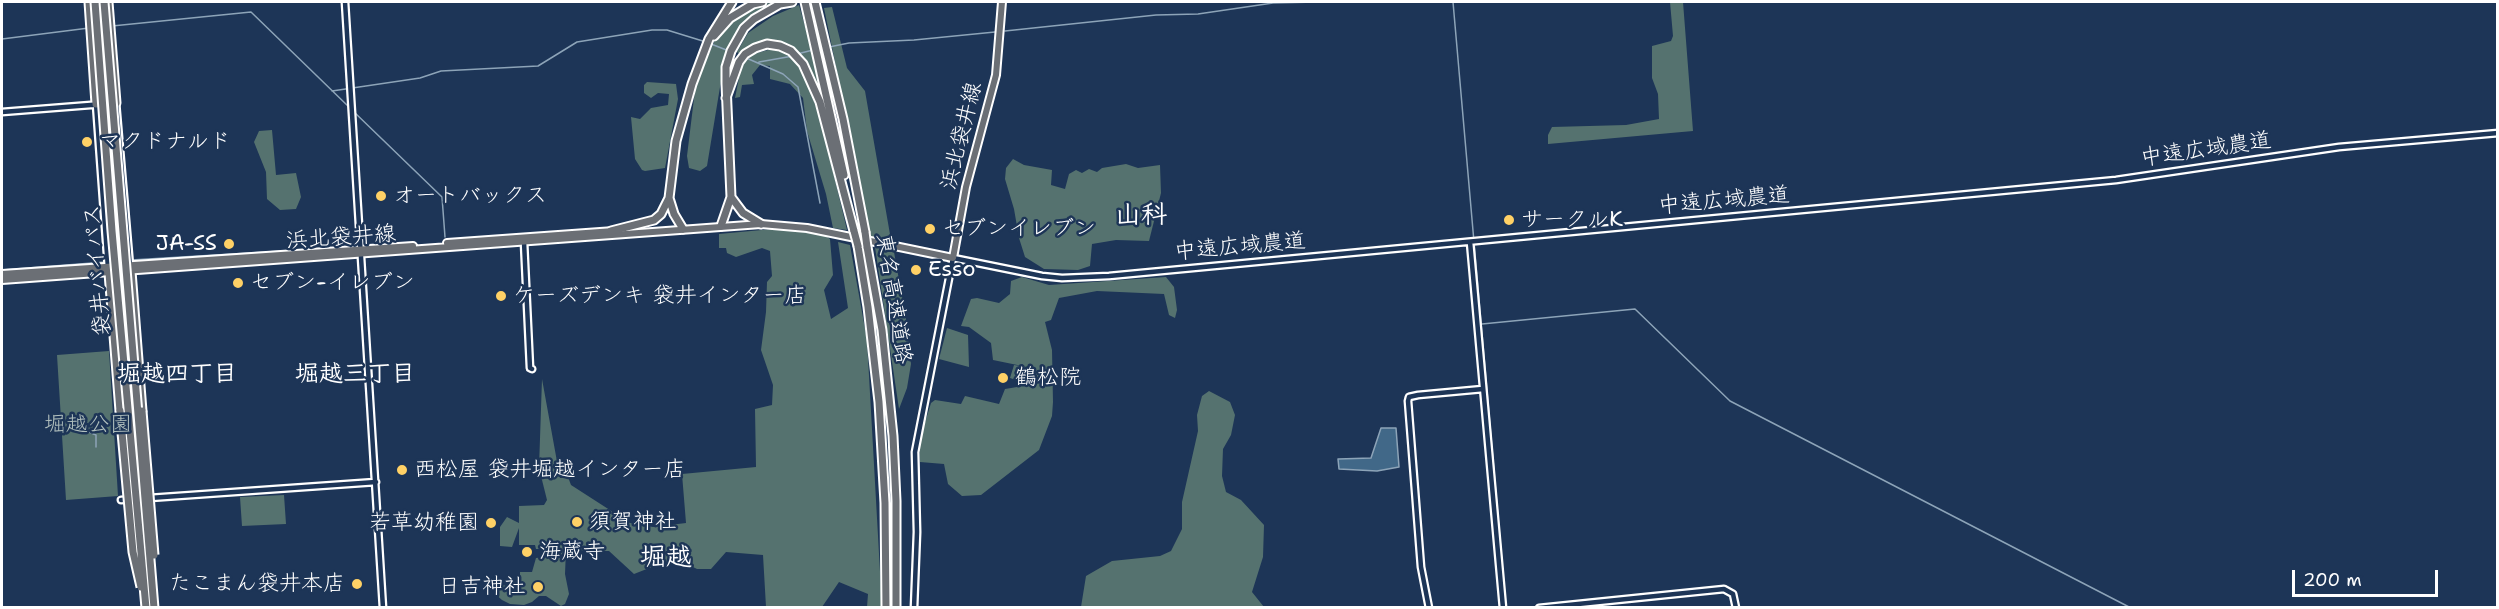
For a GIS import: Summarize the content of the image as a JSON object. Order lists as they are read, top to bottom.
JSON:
{
  "streets": {
    "highway": ["袋井バイパス", "東名高速道路"],
    "main road": ["浜北袋井線"],
    "street": ["中遠広域農道"]
  },
  "crossings": [
    ["浜北袋井線", "中遠広域農道"]
  ],
  "districts": [
    "山科",
    "堀越四丁目",
    "堀越三丁目",
    "堀越"
  ],
  "parks": ["堀越公園"],
  "places": [
    "マクドナルド",
    "オートバックス",
    "サークルK",
    "セブンイレブン",
    "JA-SS",
    "Esso",
    "セブン-イレブン",
    "ケーズデンキ 袋井インター店",
    "鶴松院",
    "西松屋 袋井堀越インター店",
    "須賀神社",
    "若草幼稚園",
    "海蔵寺",
    "たこまん袋井本店",
    "日吉神社"
  ],
  "scale_bar": "200 m"
}
